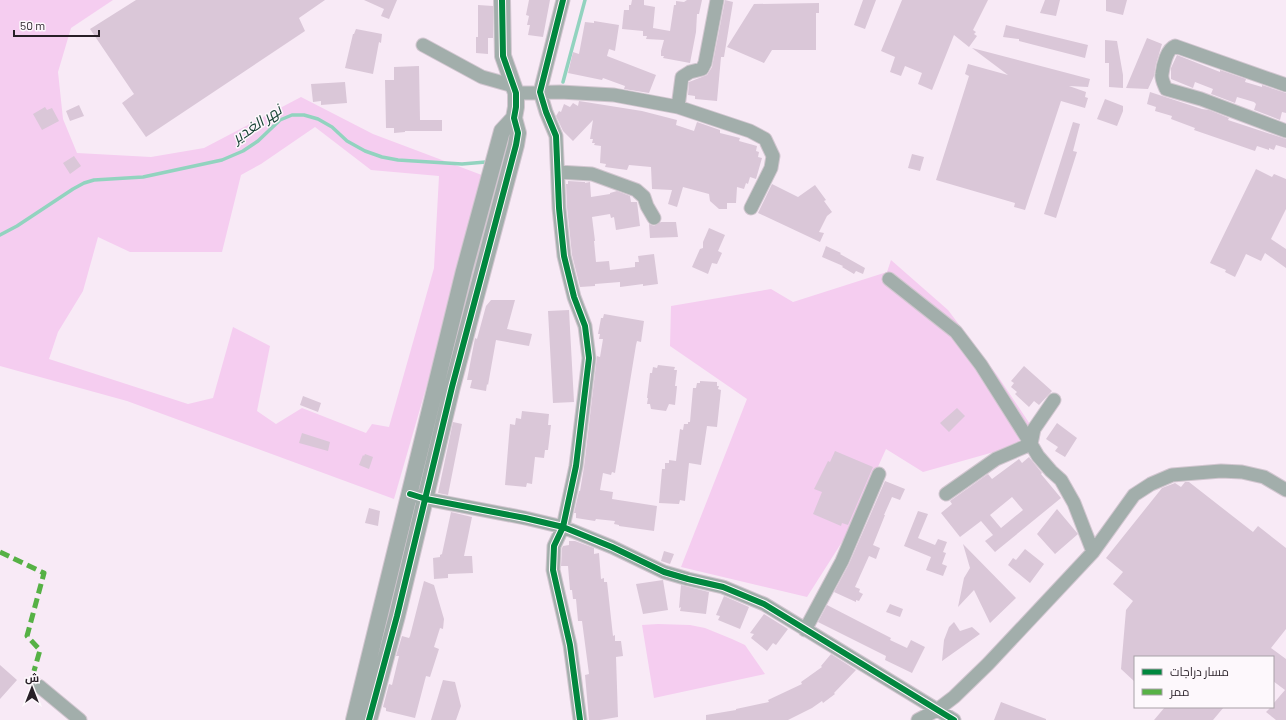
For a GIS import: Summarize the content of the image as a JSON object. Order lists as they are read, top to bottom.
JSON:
{
  "water": ["نهر الغدير"],
  "legend": ["مسار دراجات", "ممر"],
  "scale_bar": "50 m",
  "north": "top"
}
